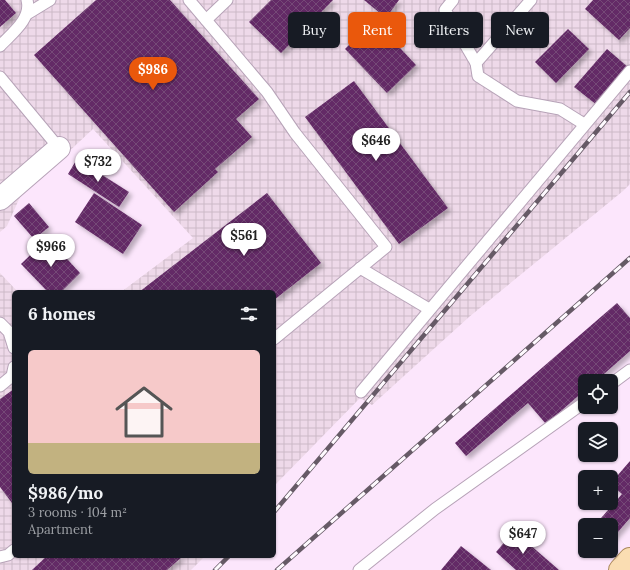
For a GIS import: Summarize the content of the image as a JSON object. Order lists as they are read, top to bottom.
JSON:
{
  "page": {
    "chip": [
      "Buy",
      "Rent",
      "Filters",
      "New"
    ],
    "price": [
      "$986",
      "$646",
      "$732",
      "$561",
      "$966",
      "$647"
    ],
    "heading": "6 homes",
    "list": [
      {
        "name": "$986/mo",
        "note": "3 rooms · 104 m² · Apartment"
      }
    ],
    "map_buttons": ["+", "−"]
  }
}
